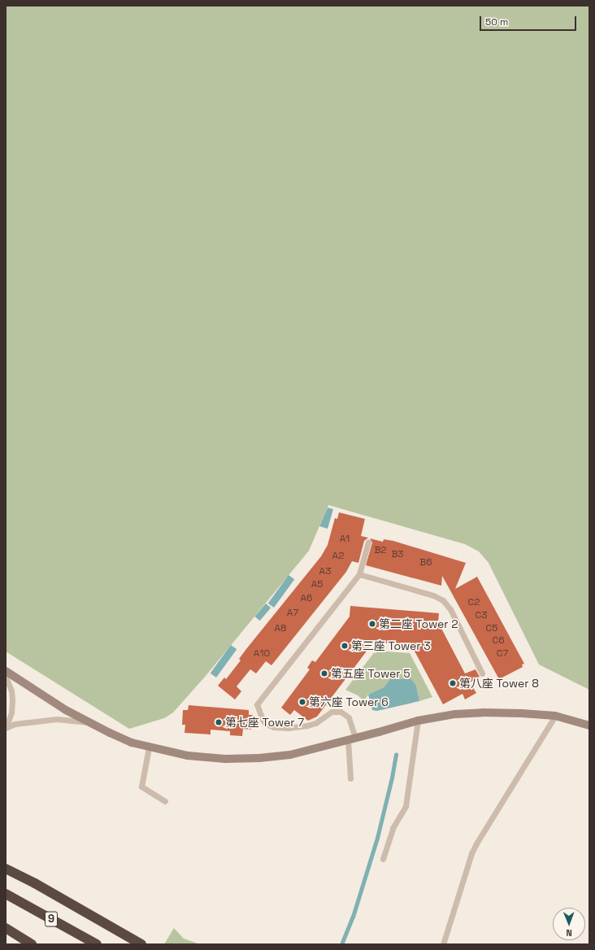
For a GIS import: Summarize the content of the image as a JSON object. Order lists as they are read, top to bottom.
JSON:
{
  "streets": {
    "highway": ["9"]
  },
  "places": [
    "第二座 Tower 2",
    "第三座 Tower 3",
    "第五座 Tower 5",
    "第八座 Tower 8",
    "第六座 Tower 6",
    "第七座 Tower 7"
  ],
  "house_numbers": [
    "A1",
    "B2",
    "B3",
    "A2",
    "B6",
    "A3",
    "A5",
    "A6",
    "C2",
    "A7",
    "C3",
    "A8",
    "C5",
    "C6",
    "A10",
    "C7"
  ],
  "scale_bar": "50 m",
  "north": "bottom"
}
